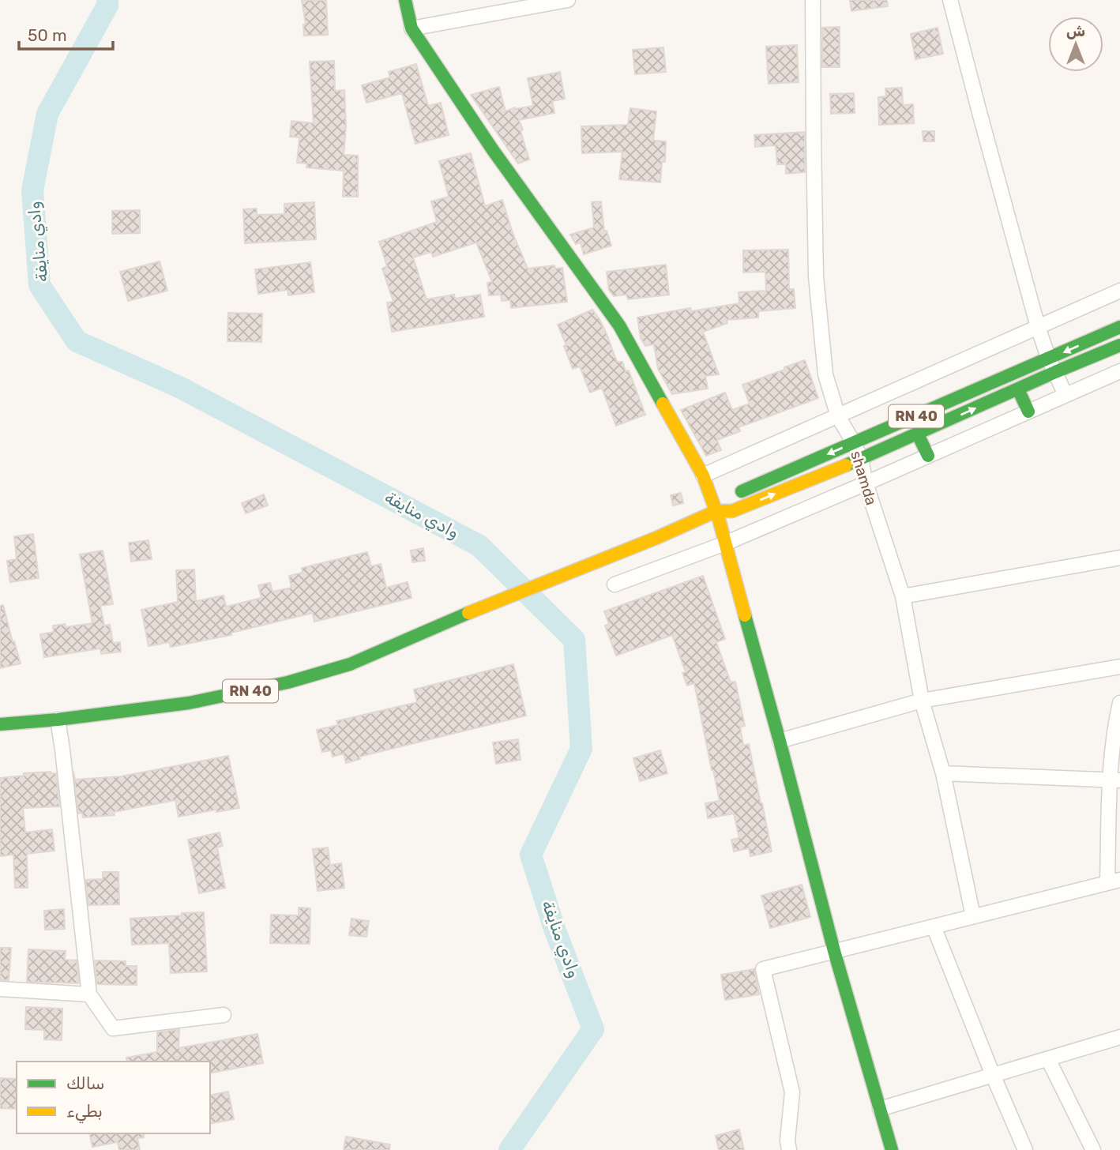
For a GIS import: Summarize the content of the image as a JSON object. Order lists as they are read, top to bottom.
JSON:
{
  "streets": {
    "main road": ["RN 40"],
    "street": ["shamda"]
  },
  "crossings": [
    ["RN 40", "shamda"]
  ],
  "water": ["وادي منايفة"],
  "legend": ["سالك", "بطيء"],
  "scale_bar": "50 m",
  "north": "top"
}
